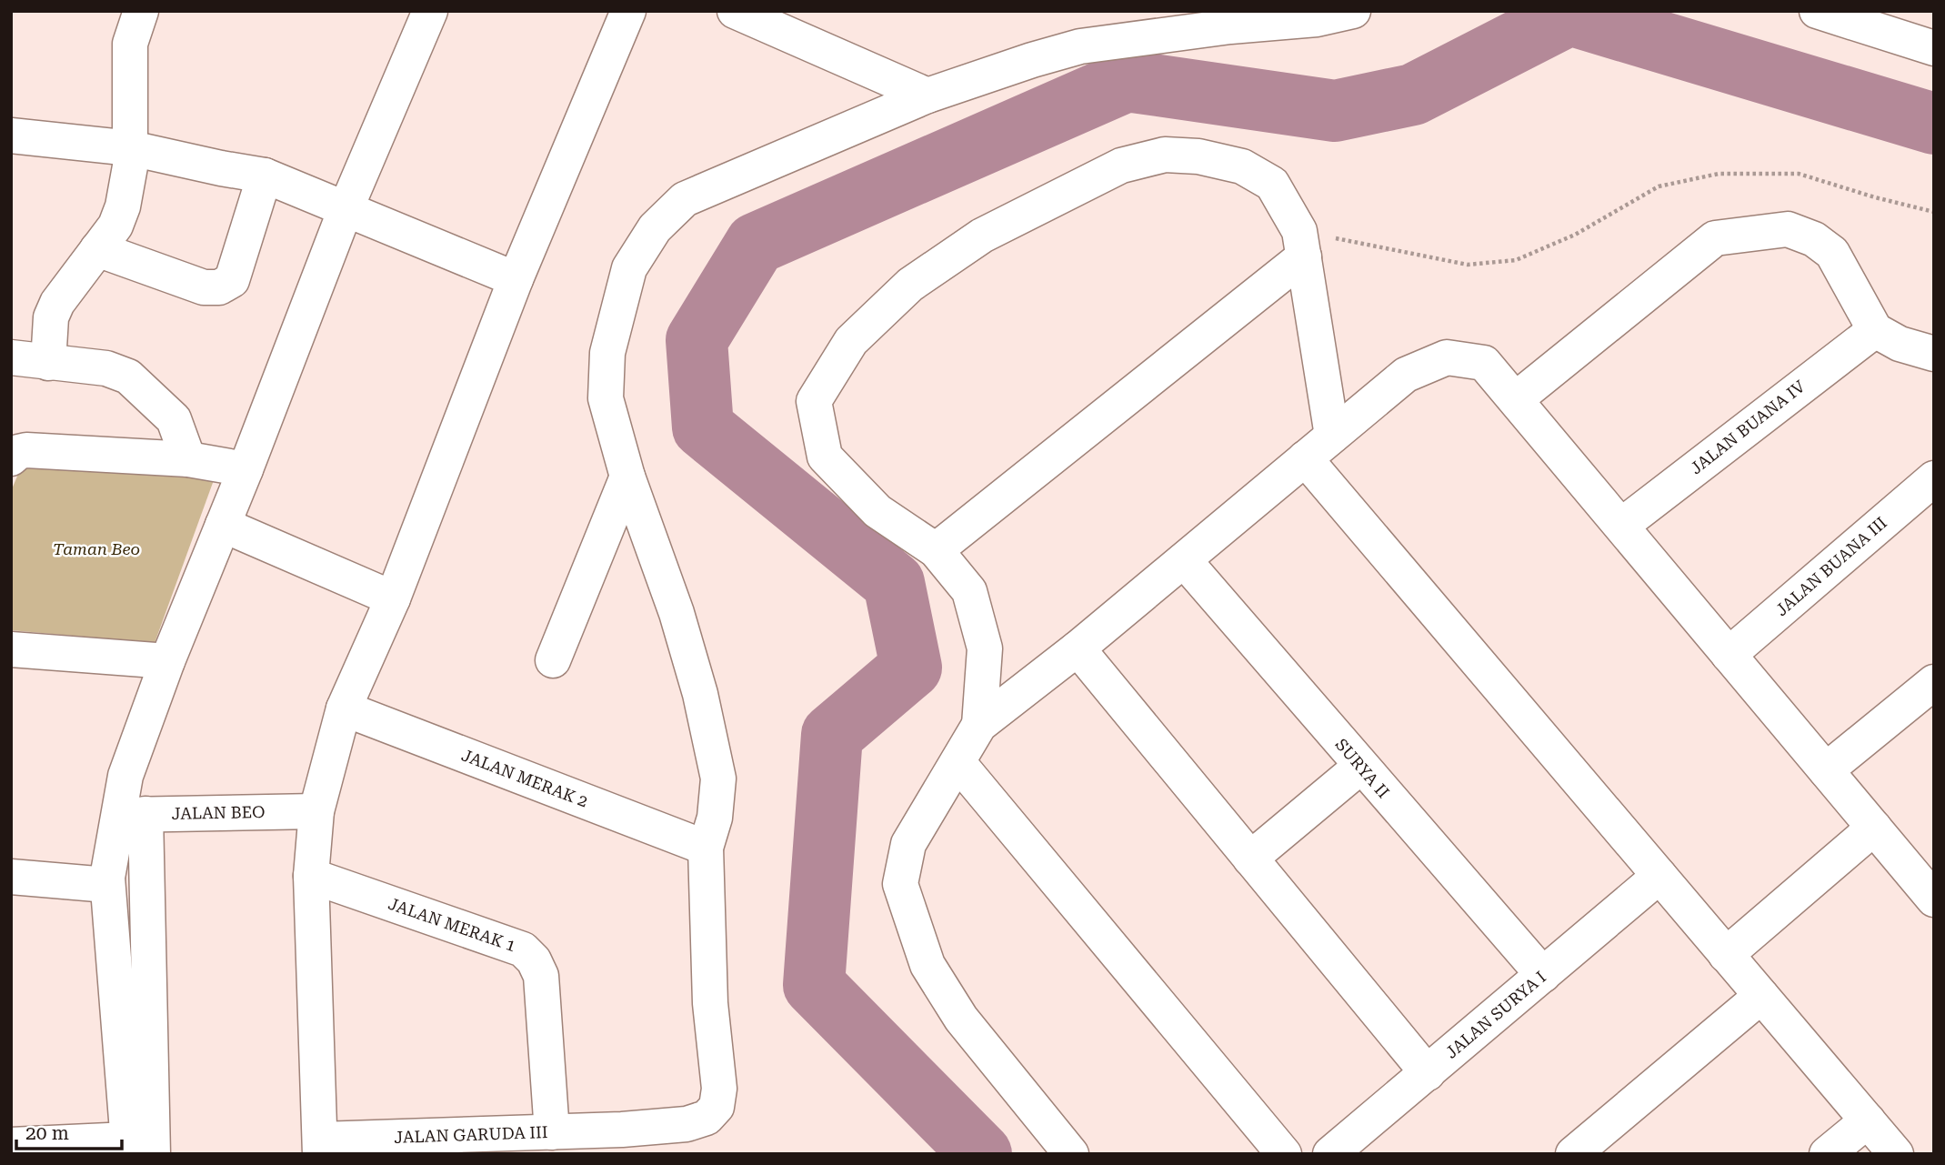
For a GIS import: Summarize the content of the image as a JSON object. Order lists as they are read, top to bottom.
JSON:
{
  "streets": {
    "street": [
      "JALAN BUANA IV",
      "JALAN BUANA III",
      "SURYA II",
      "JALAN MERAK 2",
      "JALAN BEO",
      "JALAN MERAK 1",
      "JALAN SURYA I",
      "JALAN GARUDA III"
    ]
  },
  "crossings": [
    ["SURYA II", "JALAN SURYA I"],
    ["JALAN MERAK 2", "JALAN GARUDA III"],
    ["JALAN MERAK 1", "JALAN GARUDA III"]
  ],
  "parks": ["Taman Beo"],
  "scale_bar": "20 m"
}
